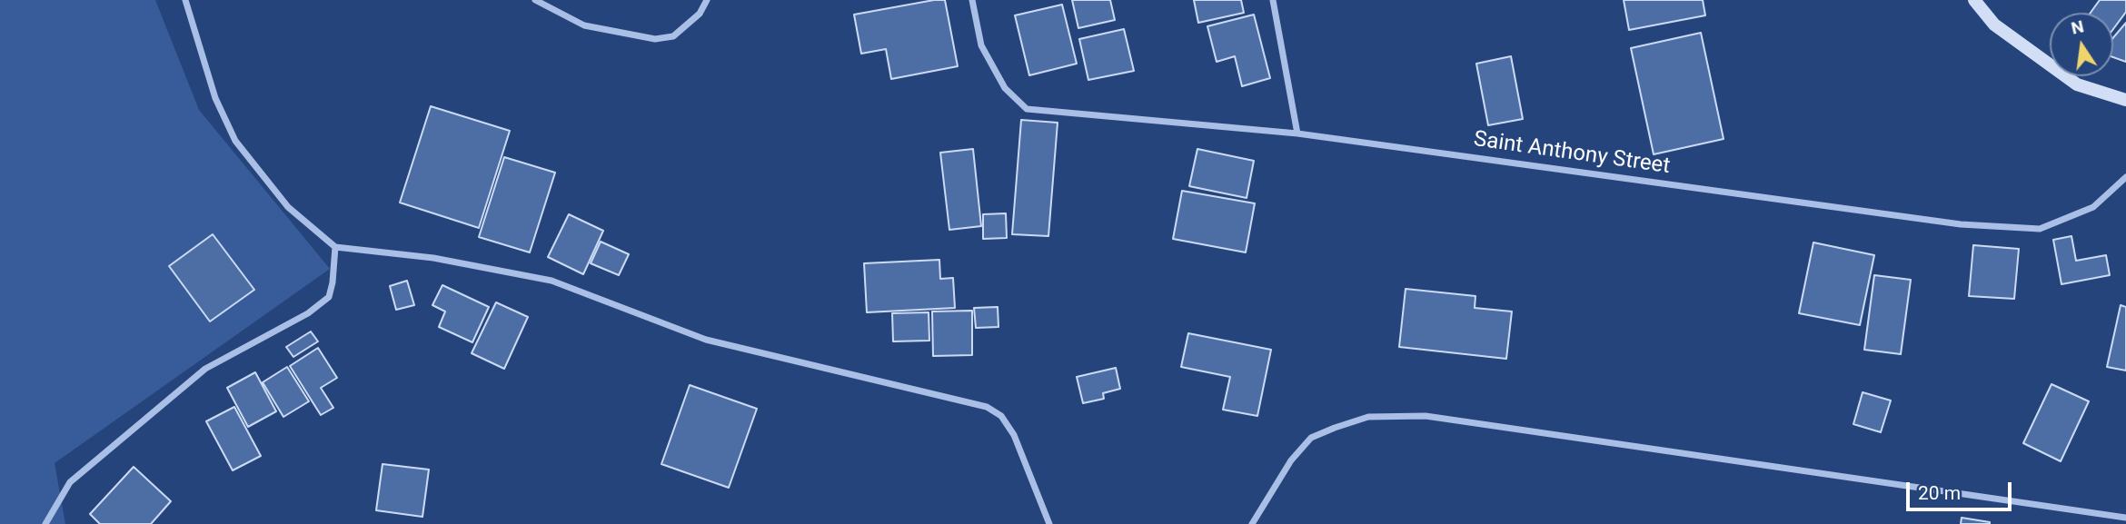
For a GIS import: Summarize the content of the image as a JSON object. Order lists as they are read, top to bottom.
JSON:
{
  "streets": {
    "street": ["Saint Anthony Street"]
  },
  "scale_bar": "20 m",
  "north": "top"
}
